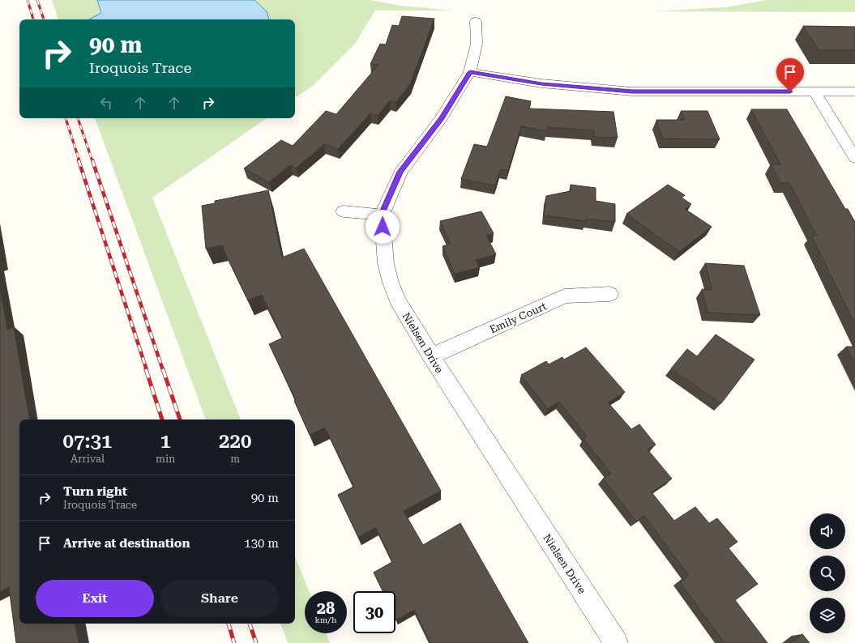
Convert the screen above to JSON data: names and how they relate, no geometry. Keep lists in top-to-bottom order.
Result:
{
  "streets": {
    "street": ["Emily Court", "Nielsen Drive"]
  },
  "crossings": [
    ["Emily Court", "Nielsen Drive"]
  ],
  "page": {
    "turn": ["90 m", "Iroquois Trace"],
    "eta": [
      "07:31",
      "Arrival",
      "1",
      "min",
      "220",
      "m"
    ],
    "list": [
      {
        "name": "Turn right",
        "note": "Iroquois Trace",
        "value": "90 m"
      },
      {
        "name": "Arrive at destination",
        "value": "130 m"
      }
    ],
    "buttons": ["Exit", "Share"],
    "speed": "28 km/h",
    "limit": "30"
  }
}
